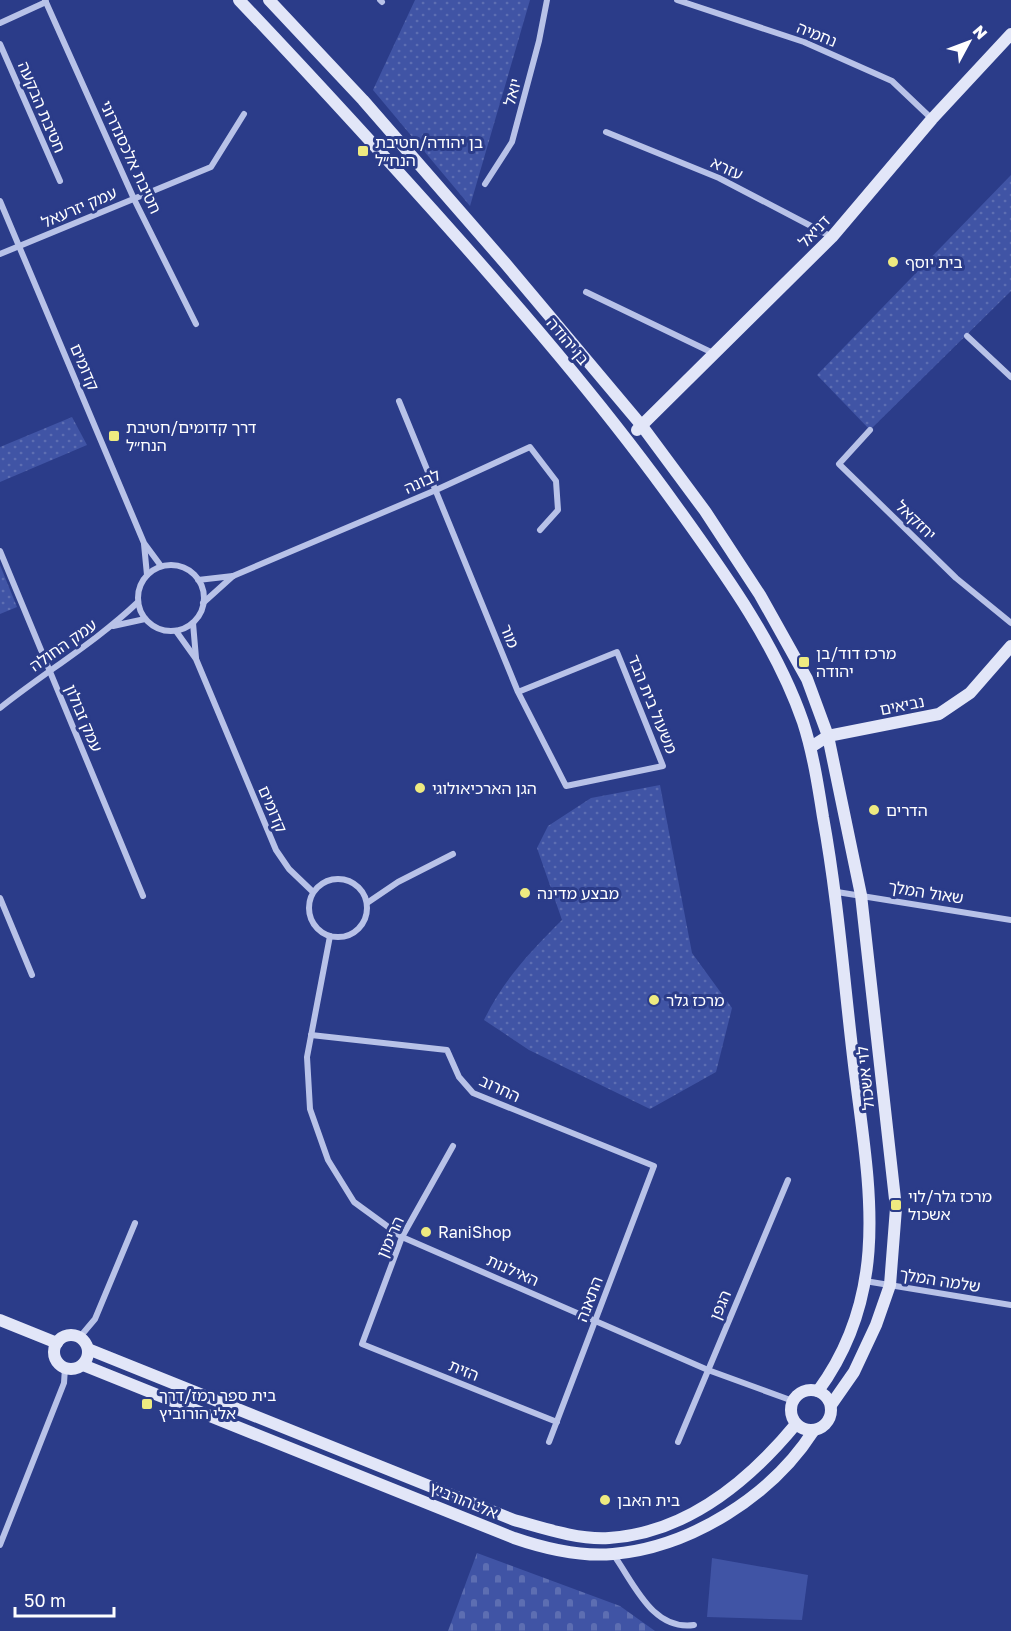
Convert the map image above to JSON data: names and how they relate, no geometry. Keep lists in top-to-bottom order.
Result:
{
  "streets": {
    "street": [
      "נחמיה",
      "יואל",
      "חטיבת הבקעה",
      "חטיבת אלכסנדרוני",
      "עזרא",
      "עמק יזרעאל",
      "דניאל",
      "בן יהודה",
      "קדומים",
      "לבונה",
      "יחזקאל",
      "מור",
      "עמק החולה",
      "משעול בית הבד",
      "נביאים",
      "עמק זבולון",
      "שאול המלך",
      "לוי אשכול",
      "החרוב",
      "הרימון",
      "האילנות",
      "שלמה המלך",
      "התאנה",
      "הגפן",
      "הזית",
      "אלי הורביץ"
    ]
  },
  "crossings": [
    ["נחמיה", "דניאל"],
    ["חטיבת אלכסנדרוני", "עמק יזרעאל"],
    ["עזרא", "דניאל"],
    ["עמק יזרעאל", "קדומים"],
    ["דניאל", "בן יהודה"],
    ["בן יהודה", "נביאים"],
    ["בן יהודה", "לוי אשכול"],
    ["קדומים", "לבונה"],
    ["קדומים", "עמק החולה"],
    ["קדומים", "האילנות"],
    ["לבונה", "מור"],
    ["לבונה", "עמק החולה"],
    ["מור", "משעול בית הבד"],
    ["עמק החולה", "עמק זבולון"],
    ["נביאים", "לוי אשכול"],
    ["שאול המלך", "לוי אשכול"],
    ["לוי אשכול", "האילנות"],
    ["לוי אשכול", "שלמה המלך"],
    ["לוי אשכול", "אלי הורביץ"],
    ["החרוב", "האילנות"],
    ["החרוב", "התאנה"],
    ["הרימון", "האילנות"],
    ["הרימון", "הזית"],
    ["האילנות", "התאנה"],
    ["האילנות", "הגפן"],
    ["האילנות", "אלי הורביץ"],
    ["התאנה", "הזית"]
  ],
  "places": {
    "transit": [
      "בן יהודה/חטיבת הנח״ל",
      "דרך קדומים/חטיבת הנח״ל",
      "מרכז דוד/בן יהודה",
      "מרכז גלר/לוי אשכול",
      "בית ספר רמז/דרך אלי הורוביץ"
    ],
    "other": [
      "בית יוסף",
      "הגן הארכיאולוגי",
      "הדרים",
      "מבצע מדינה",
      "מרכז גלר",
      "RaniShop",
      "בית האבן"
    ]
  },
  "scale_bar": "50 m",
  "north": "top right"
}
